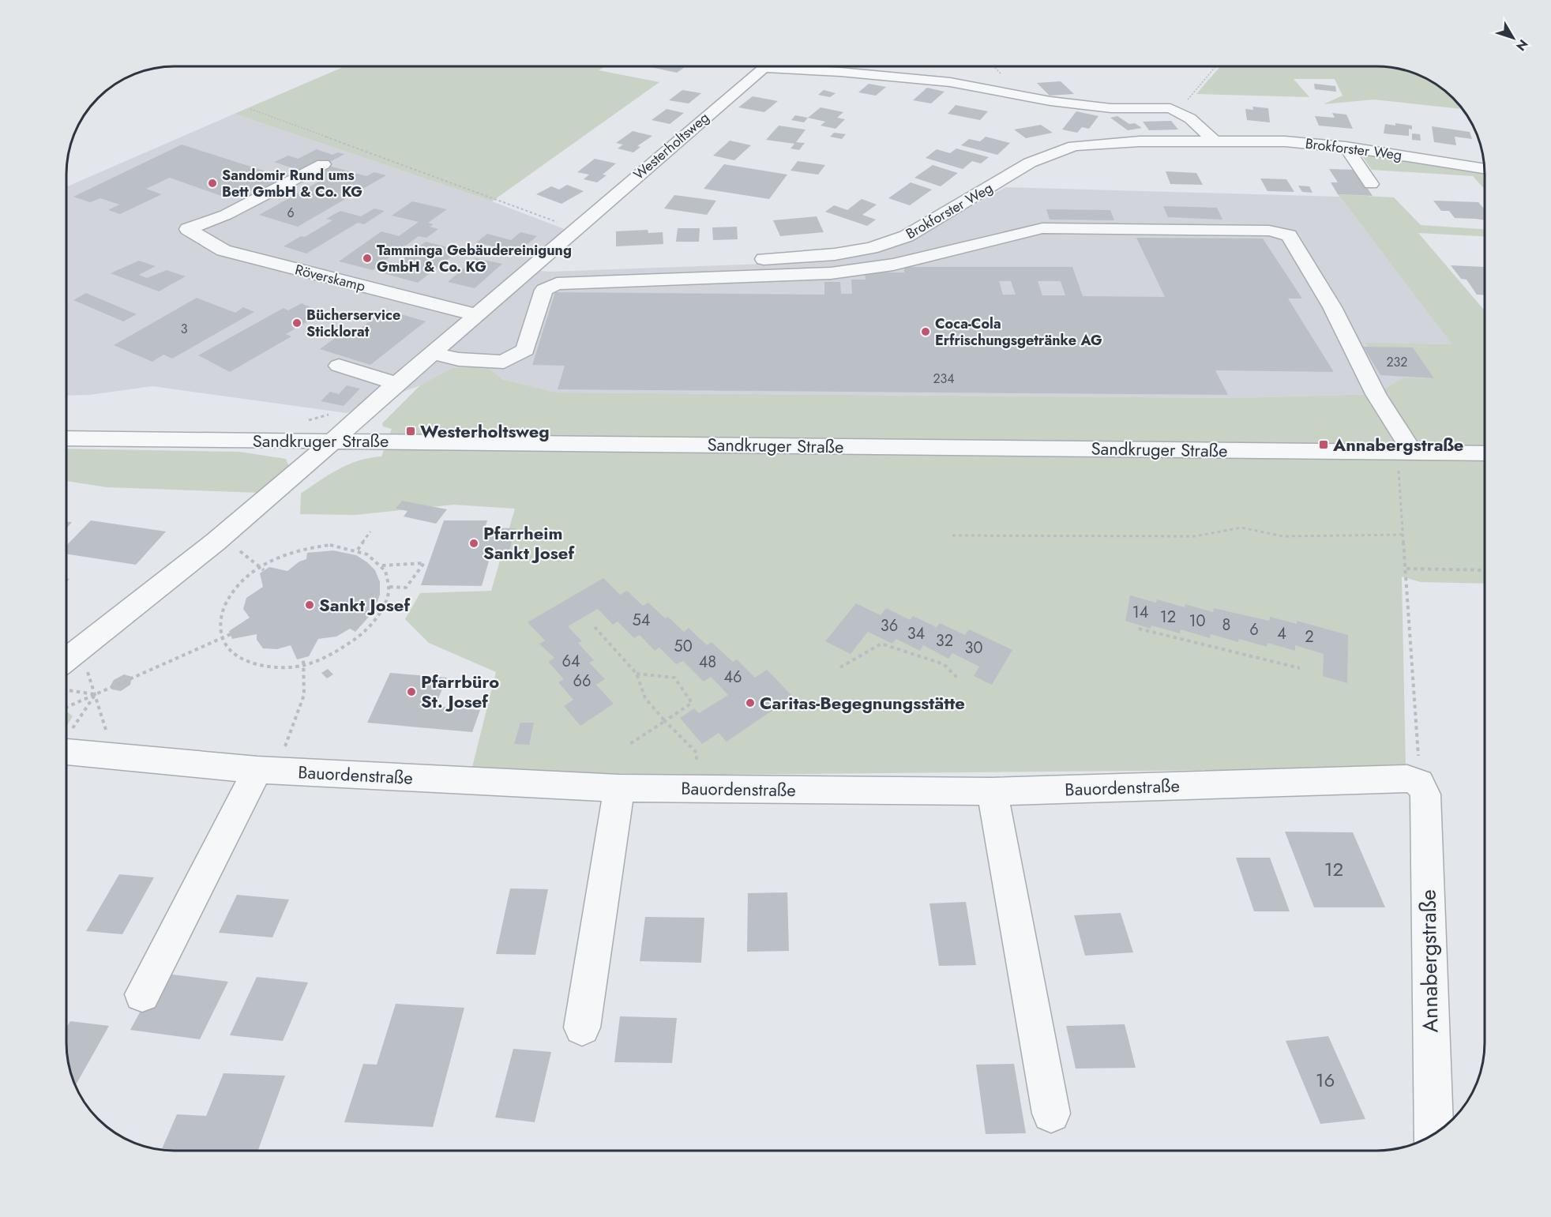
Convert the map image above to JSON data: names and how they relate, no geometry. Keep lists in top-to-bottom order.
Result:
{
  "streets": {
    "street": [
      "Westerholtsweg",
      "Brokforster Weg",
      "Röverskamp",
      "Sandkruger Straße",
      "Bauordenstraße",
      "Annabergstraße"
    ]
  },
  "crossings": [
    ["Westerholtsweg", "Röverskamp"],
    ["Westerholtsweg", "Sandkruger Straße"],
    ["Bauordenstraße", "Annabergstraße"]
  ],
  "places": {
    "other": [
      "Sandomir Rund ums Bett GmbH & Co. KG",
      "Tamminga Gebäudereinigung GmbH & Co. KG",
      "Bücherservice Sticklorat",
      "Coca-Cola Erfrischungsgetränke AG",
      "Pfarrheim Sankt Josef",
      "Sankt Josef",
      "Pfarrbüro St. Josef",
      "Caritas-Begegnungsstätte"
    ],
    "transit": ["Westerholtsweg", "Annabergstraße"]
  },
  "house_numbers": [
    "6",
    "3",
    "232",
    "234",
    "14",
    "12",
    "54",
    "10",
    "8",
    "36",
    "6",
    "34",
    "4",
    "2",
    "32",
    "50",
    "30",
    "64",
    "48",
    "46",
    "66",
    "12",
    "16"
  ],
  "north": "bottom right"
}
